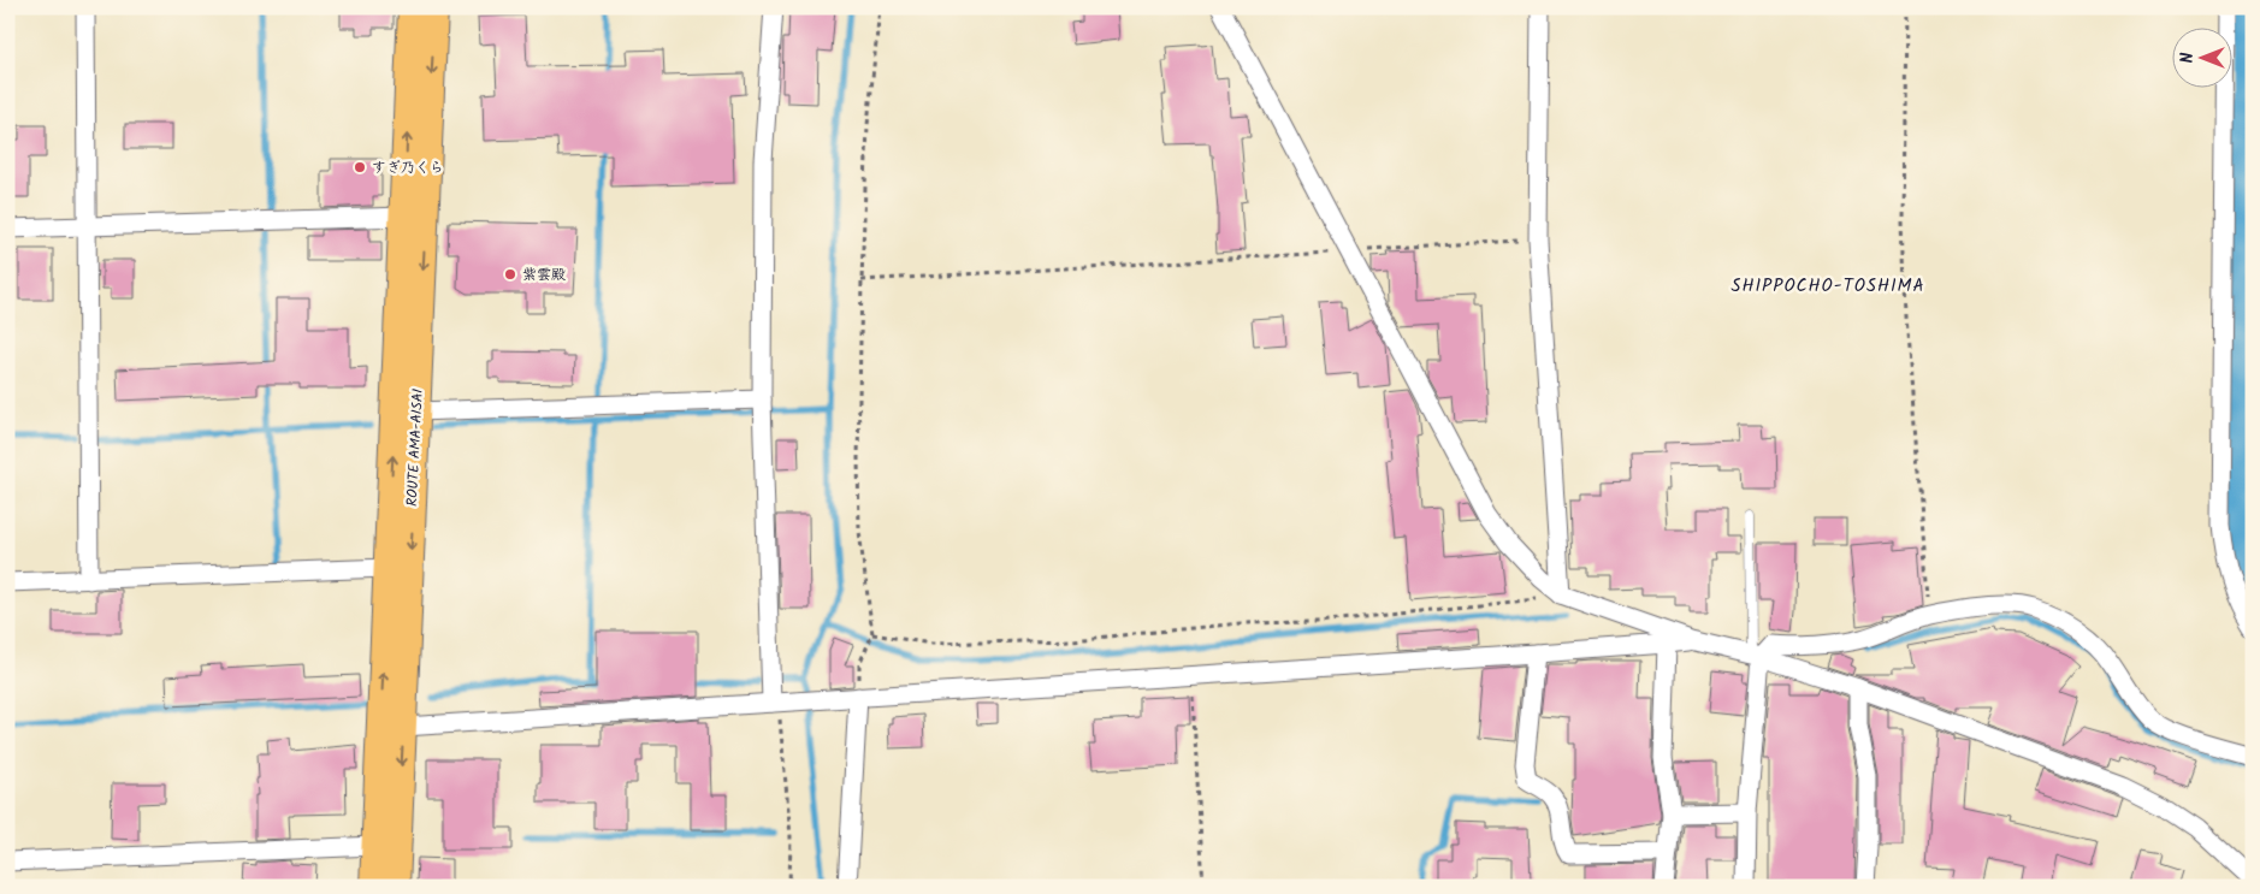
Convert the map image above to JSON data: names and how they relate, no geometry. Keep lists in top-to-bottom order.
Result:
{
  "streets": {
    "main road": ["ROUTE AMA-AISAI"]
  },
  "districts": ["SHIPPOCHO-TOSHIMA"],
  "places": ["すぎ乃くら", "紫雲殿"],
  "north": "left"
}
